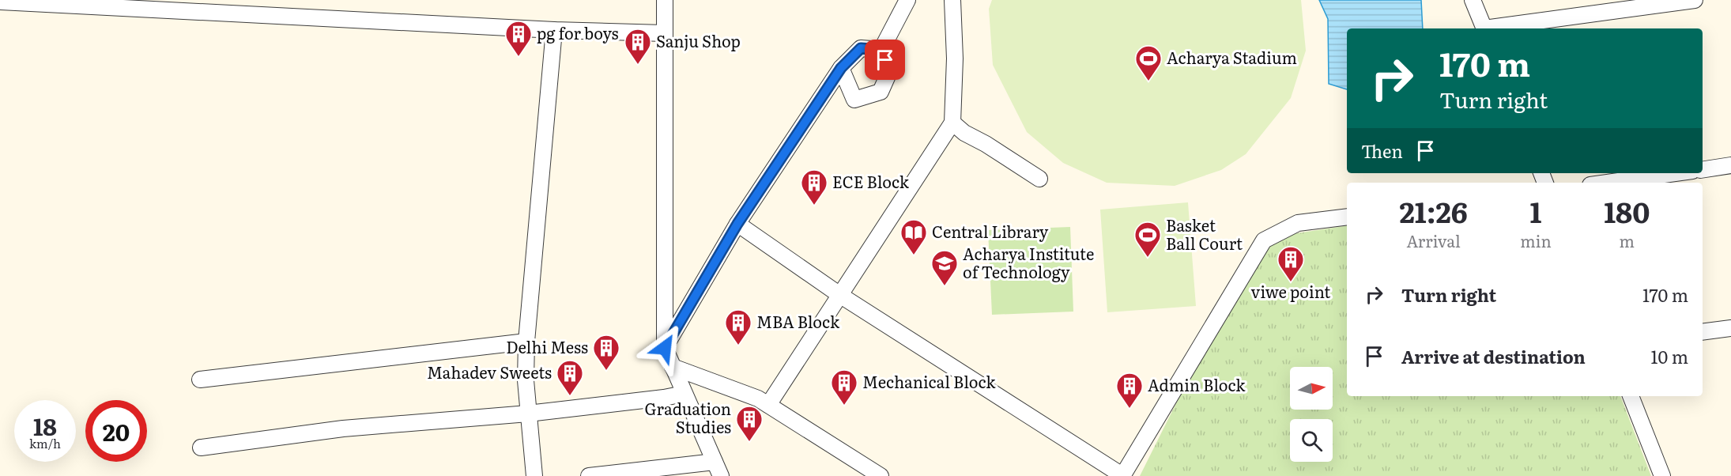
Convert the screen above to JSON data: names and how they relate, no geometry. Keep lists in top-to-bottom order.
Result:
{
  "places": {
    "building": [
      "pg for boys",
      "Sanju Shop",
      "ECE Block",
      "viwe point",
      "MBA Block",
      "Delhi Mess",
      "Mahadev Sweets",
      "Mechanical Block",
      "Admin Block",
      "Graduation Studies"
    ],
    "sports": ["Acharya Stadium", "Basket Ball Court"],
    "library": ["Central Library"],
    "school or university": ["Acharya Institute of Technology"]
  },
  "north": "right",
  "page": {
    "turn": ["170 m", "Turn right"],
    "then": "Then",
    "eta": [
      "21:26",
      "Arrival",
      "1",
      "min",
      "180",
      "m"
    ],
    "list": [
      {
        "name": "Turn right",
        "value": "170 m"
      },
      {
        "name": "Arrive at destination",
        "value": "10 m"
      }
    ],
    "speed": "18 km/h",
    "limit": "20"
  }
}
